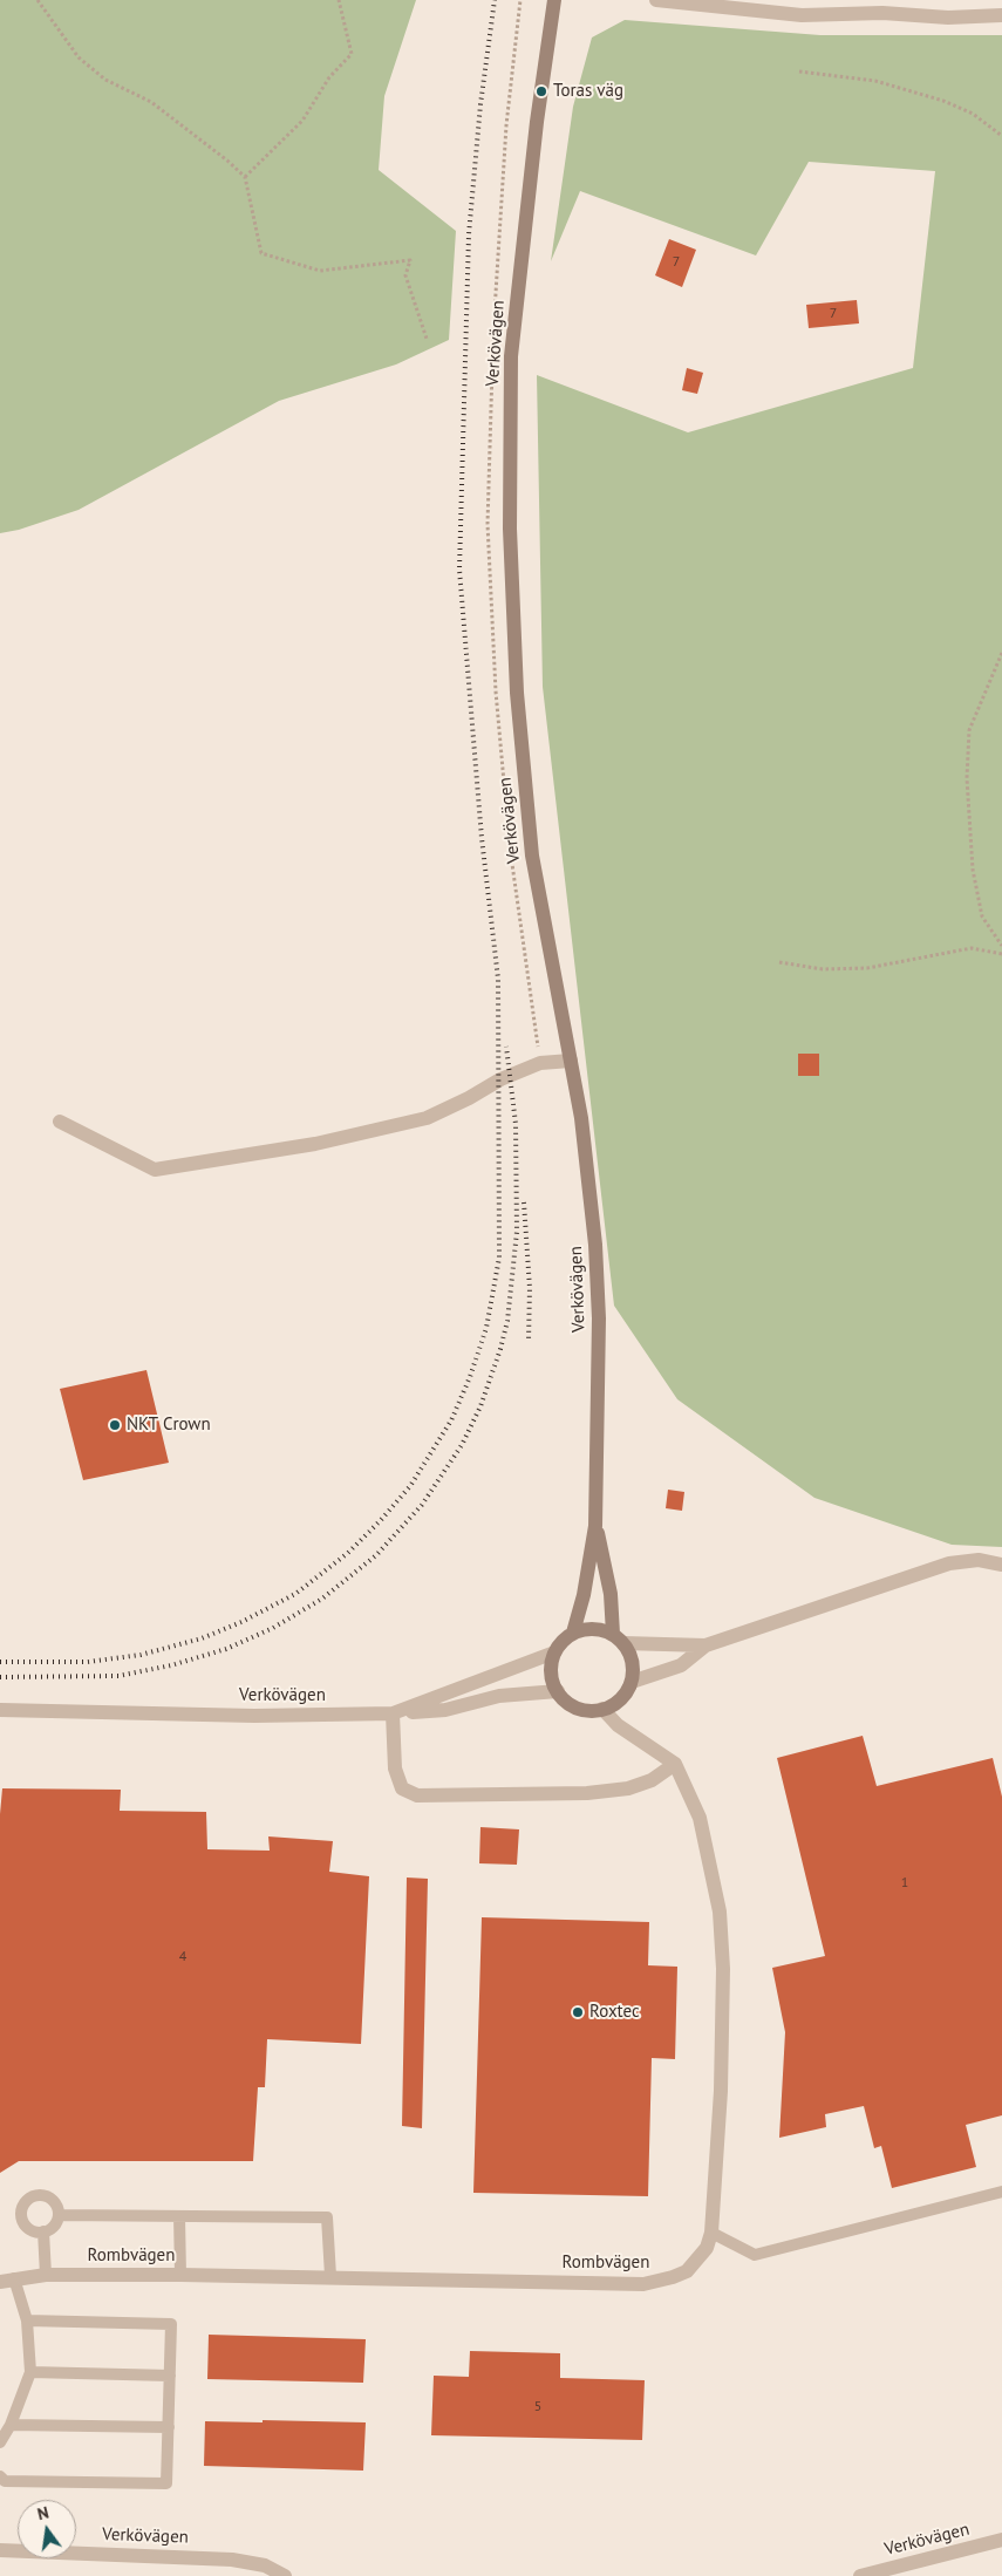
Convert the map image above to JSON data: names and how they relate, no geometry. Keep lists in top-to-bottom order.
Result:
{
  "streets": {
    "main road": ["Verkövägen"],
    "street": ["Rombvägen"]
  },
  "places": ["Toras väg", "NKT Crown", "Roxtec"],
  "house_numbers": [
    "7",
    "7",
    "1",
    "4",
    "5"
  ],
  "north": "top"
}
